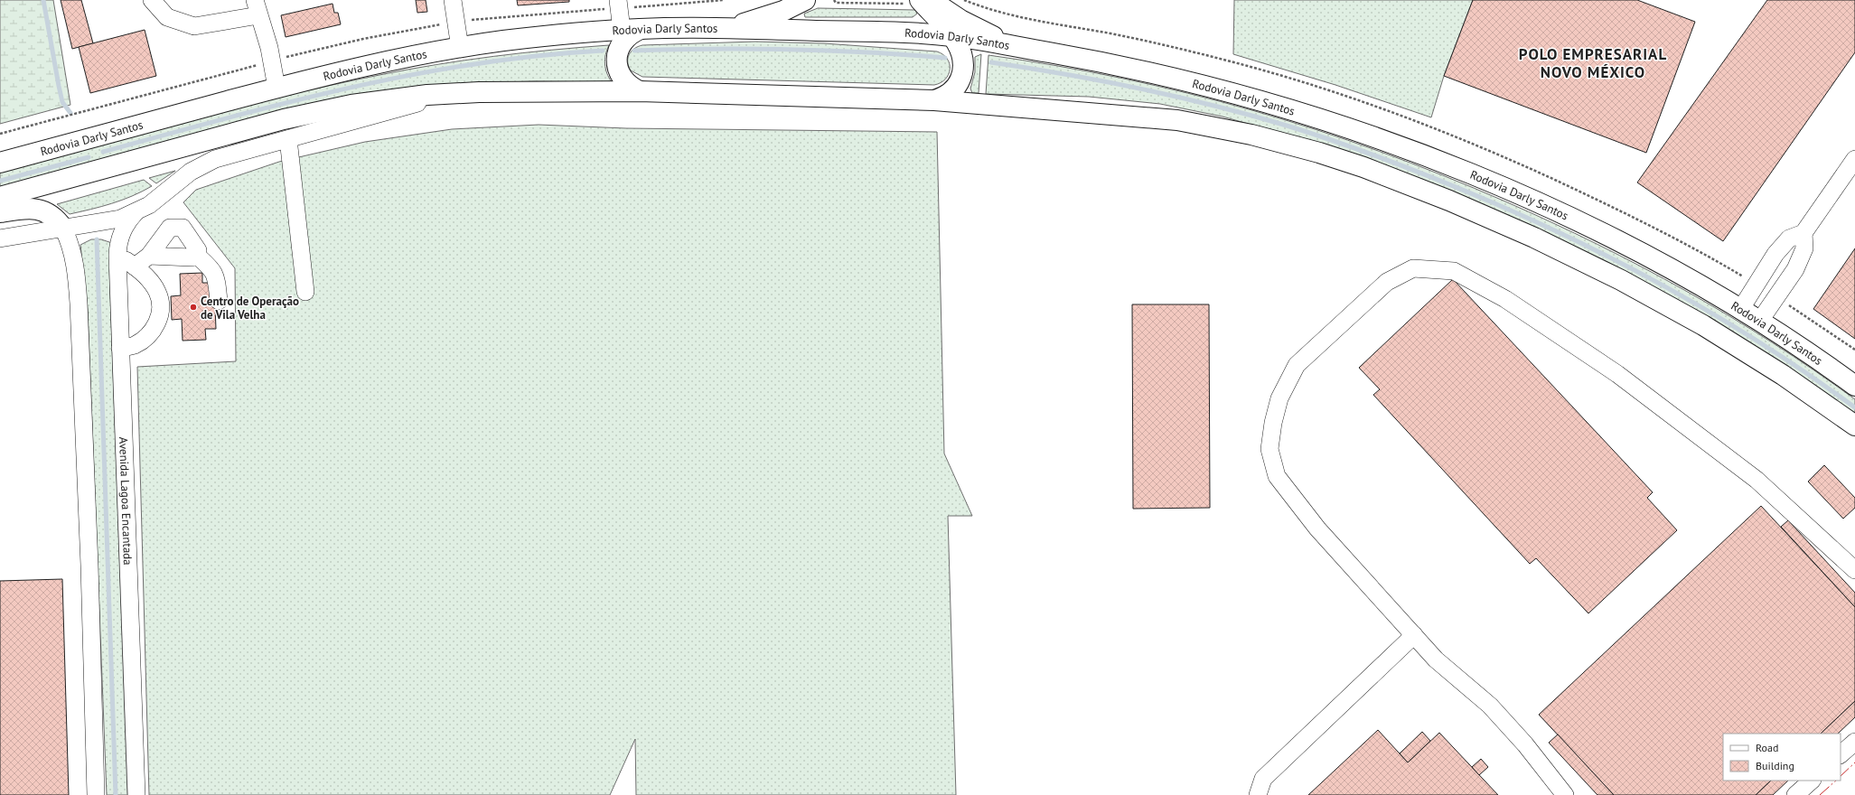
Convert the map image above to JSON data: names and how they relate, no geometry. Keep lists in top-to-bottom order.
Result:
{
  "streets": {
    "main road": ["Rodovia Darly Santos"],
    "street": ["Avenida Lagoa Encantada"]
  },
  "districts": ["POLO EMPRESARIAL NOVO MÉXICO"],
  "places": ["Centro de Operação de Vila Velha"],
  "legend": ["Road", "Building"]
}
